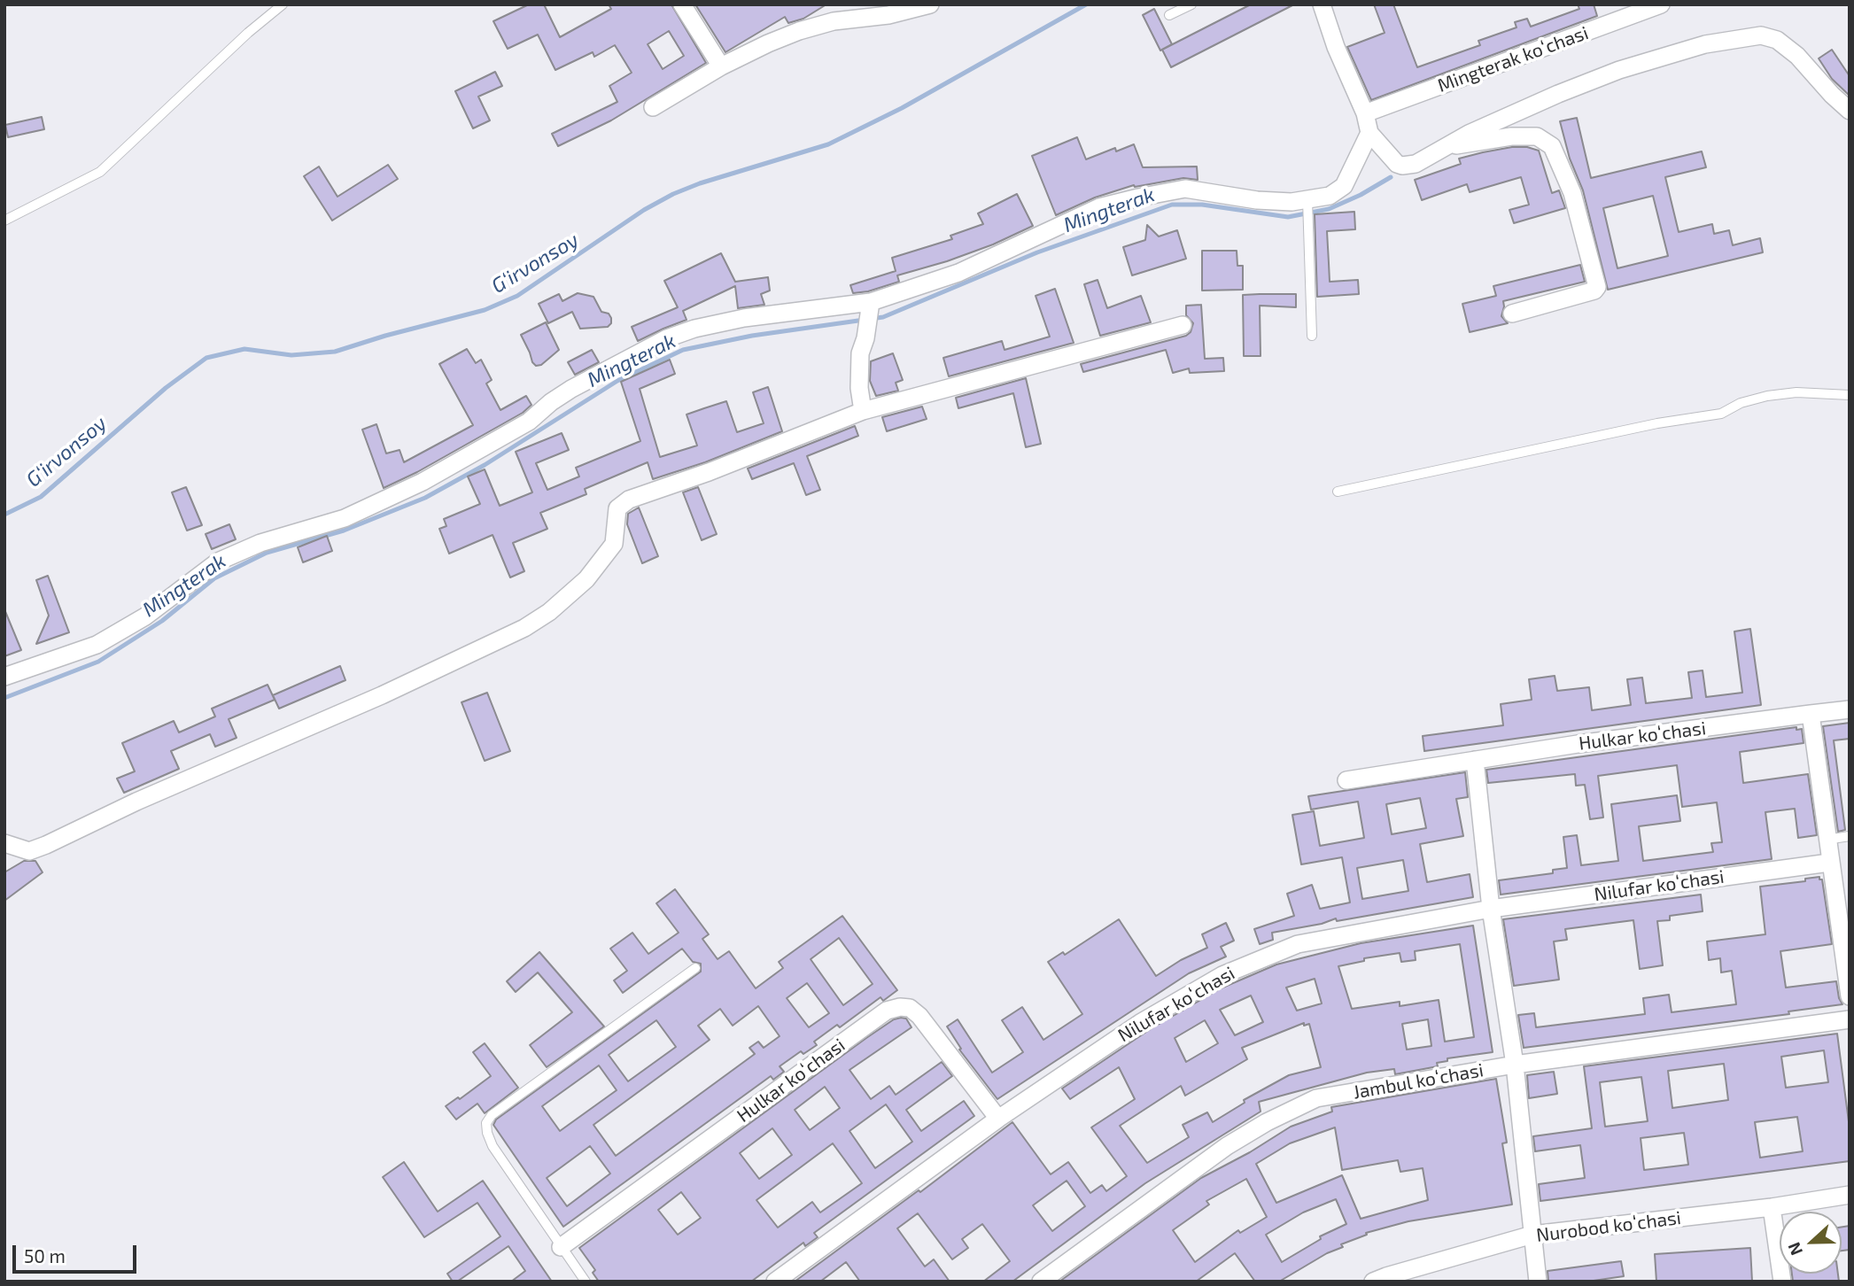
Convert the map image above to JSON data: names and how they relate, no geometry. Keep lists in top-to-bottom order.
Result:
{
  "streets": {
    "street": [
      "Mingterak koʻchasi",
      "Hulkar koʻchasi",
      "Nilufar koʻchasi",
      "Jambul koʻchasi",
      "Nurobod koʻchasi"
    ]
  },
  "crossings": [
    ["Hulkar koʻchasi", "Nilufar koʻchasi"]
  ],
  "water": ["Mingterak", "G‘irvonsoy"],
  "scale_bar": "50 m",
  "north": "left"
}
